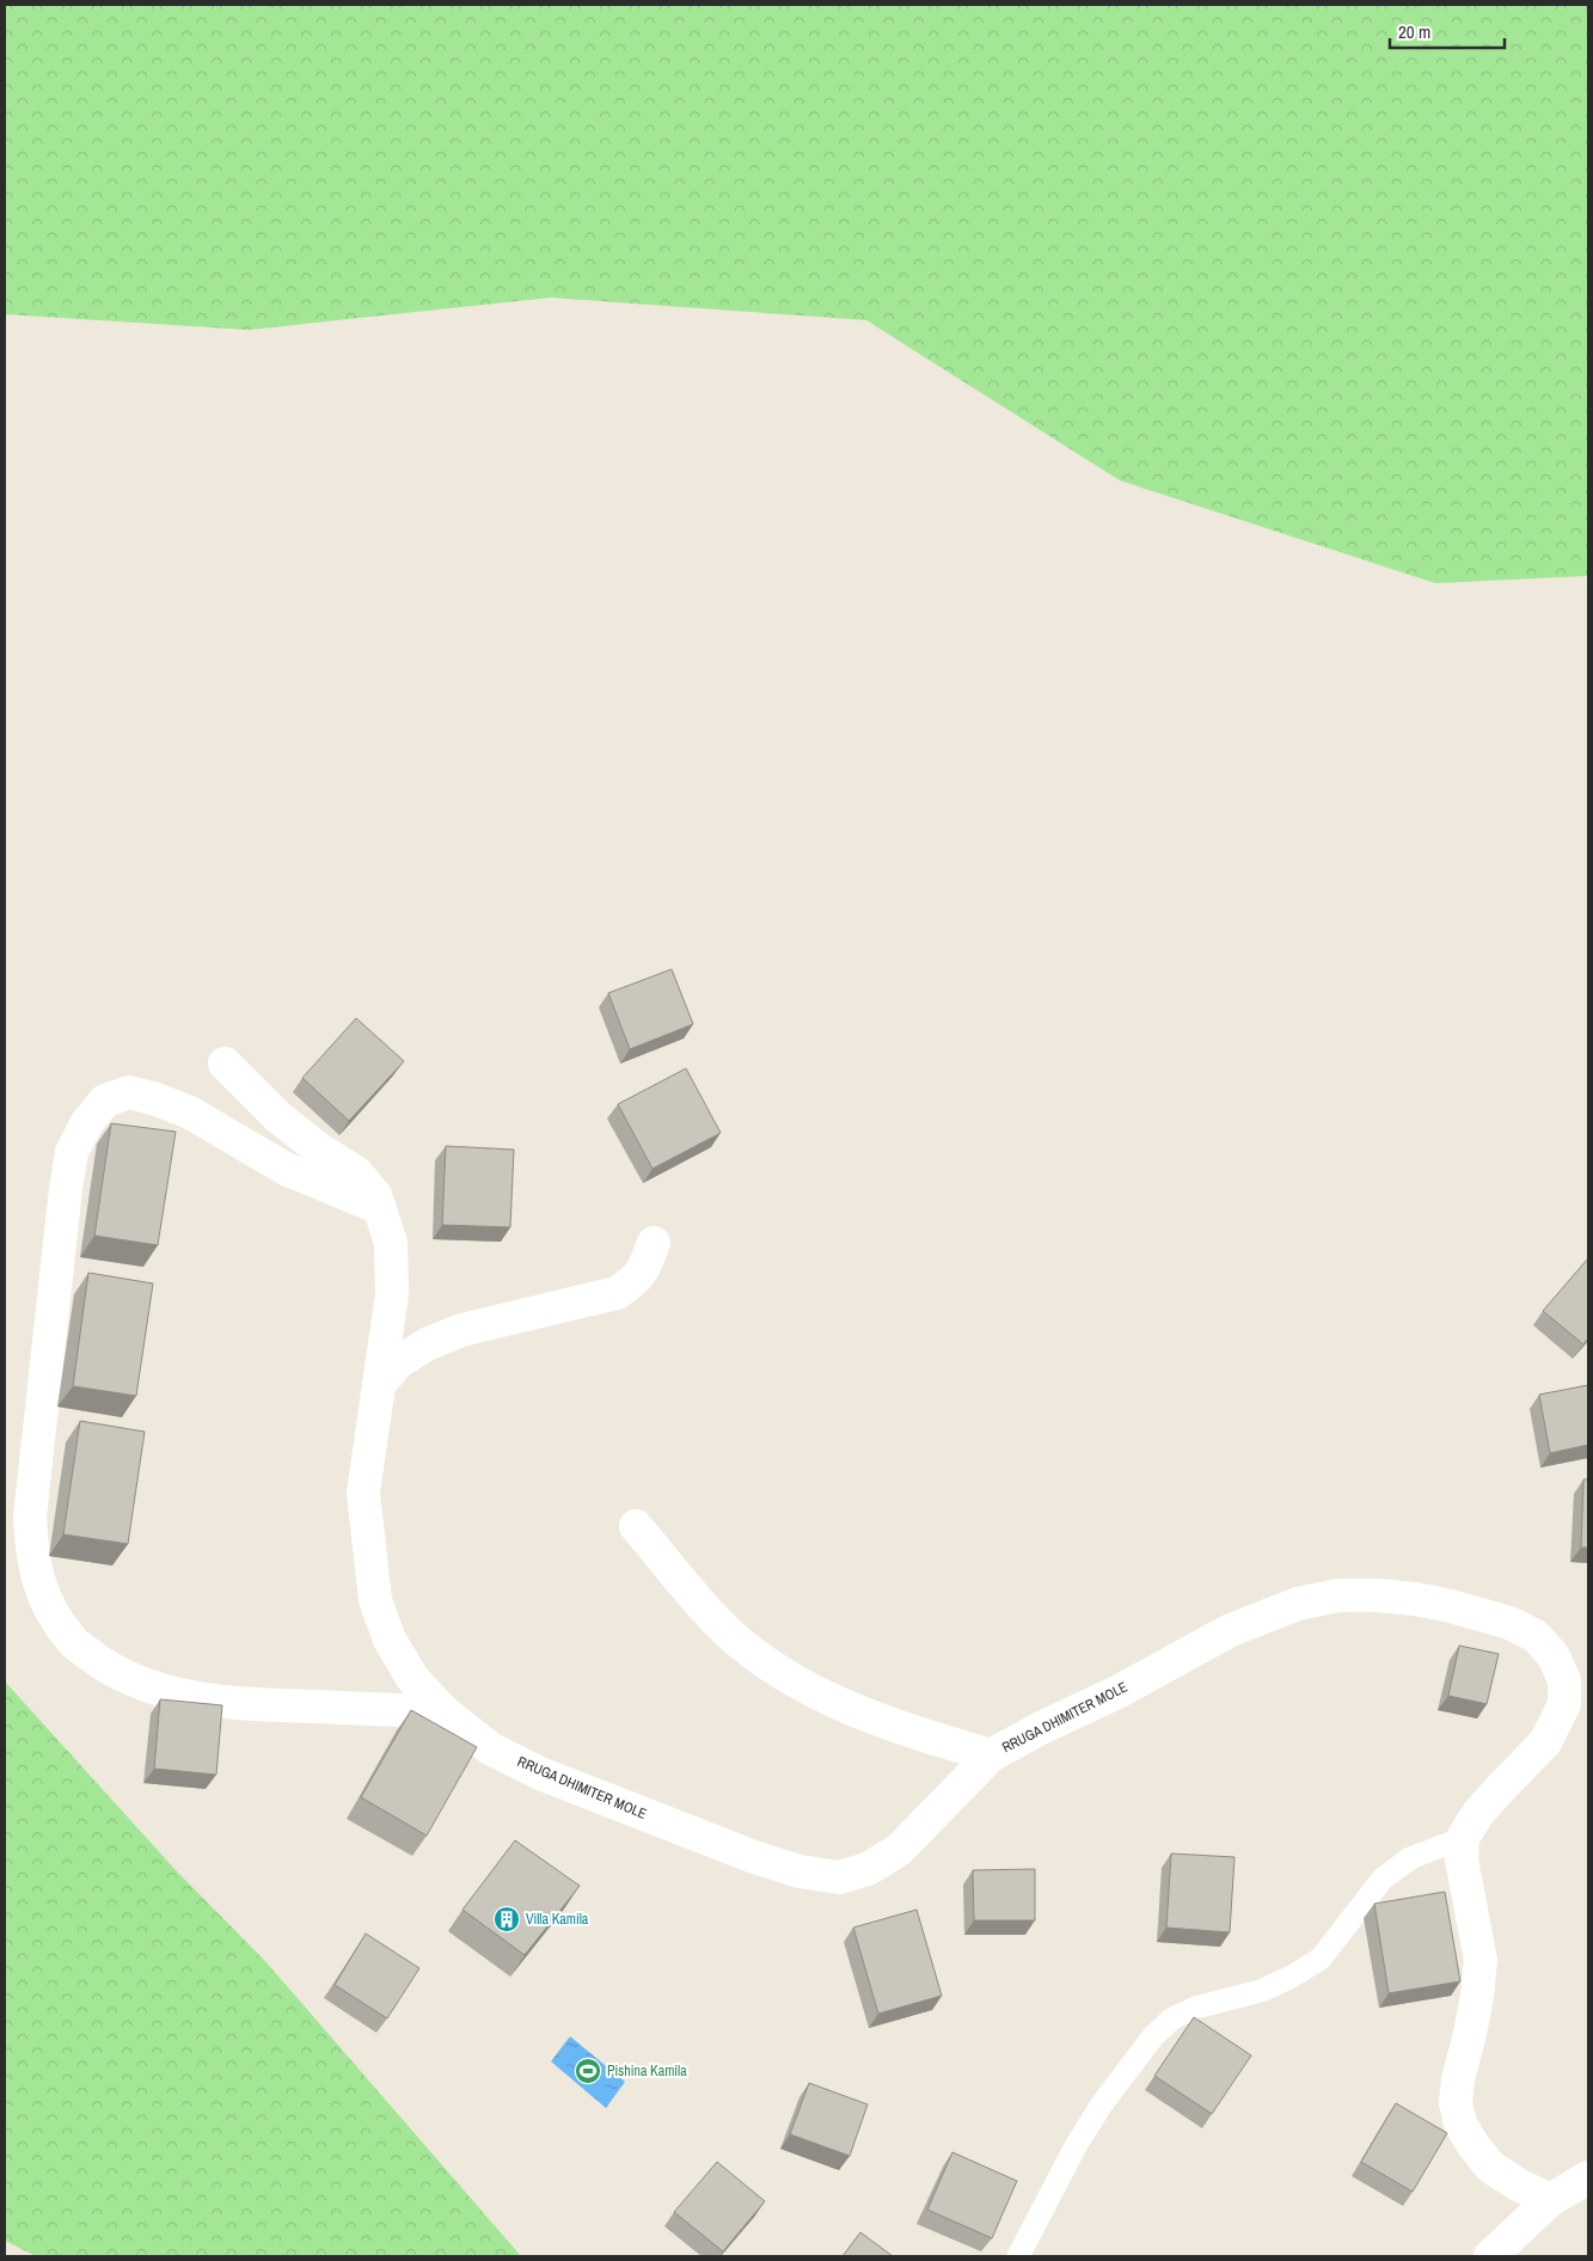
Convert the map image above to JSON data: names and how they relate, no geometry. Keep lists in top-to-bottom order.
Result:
{
  "streets": {
    "street": ["RRUGA DHIMITER MOLE"]
  },
  "places": {
    "building": ["Villa Kamila"],
    "sports": ["Pishina Kamila"]
  },
  "scale_bar": "20 m"
}
